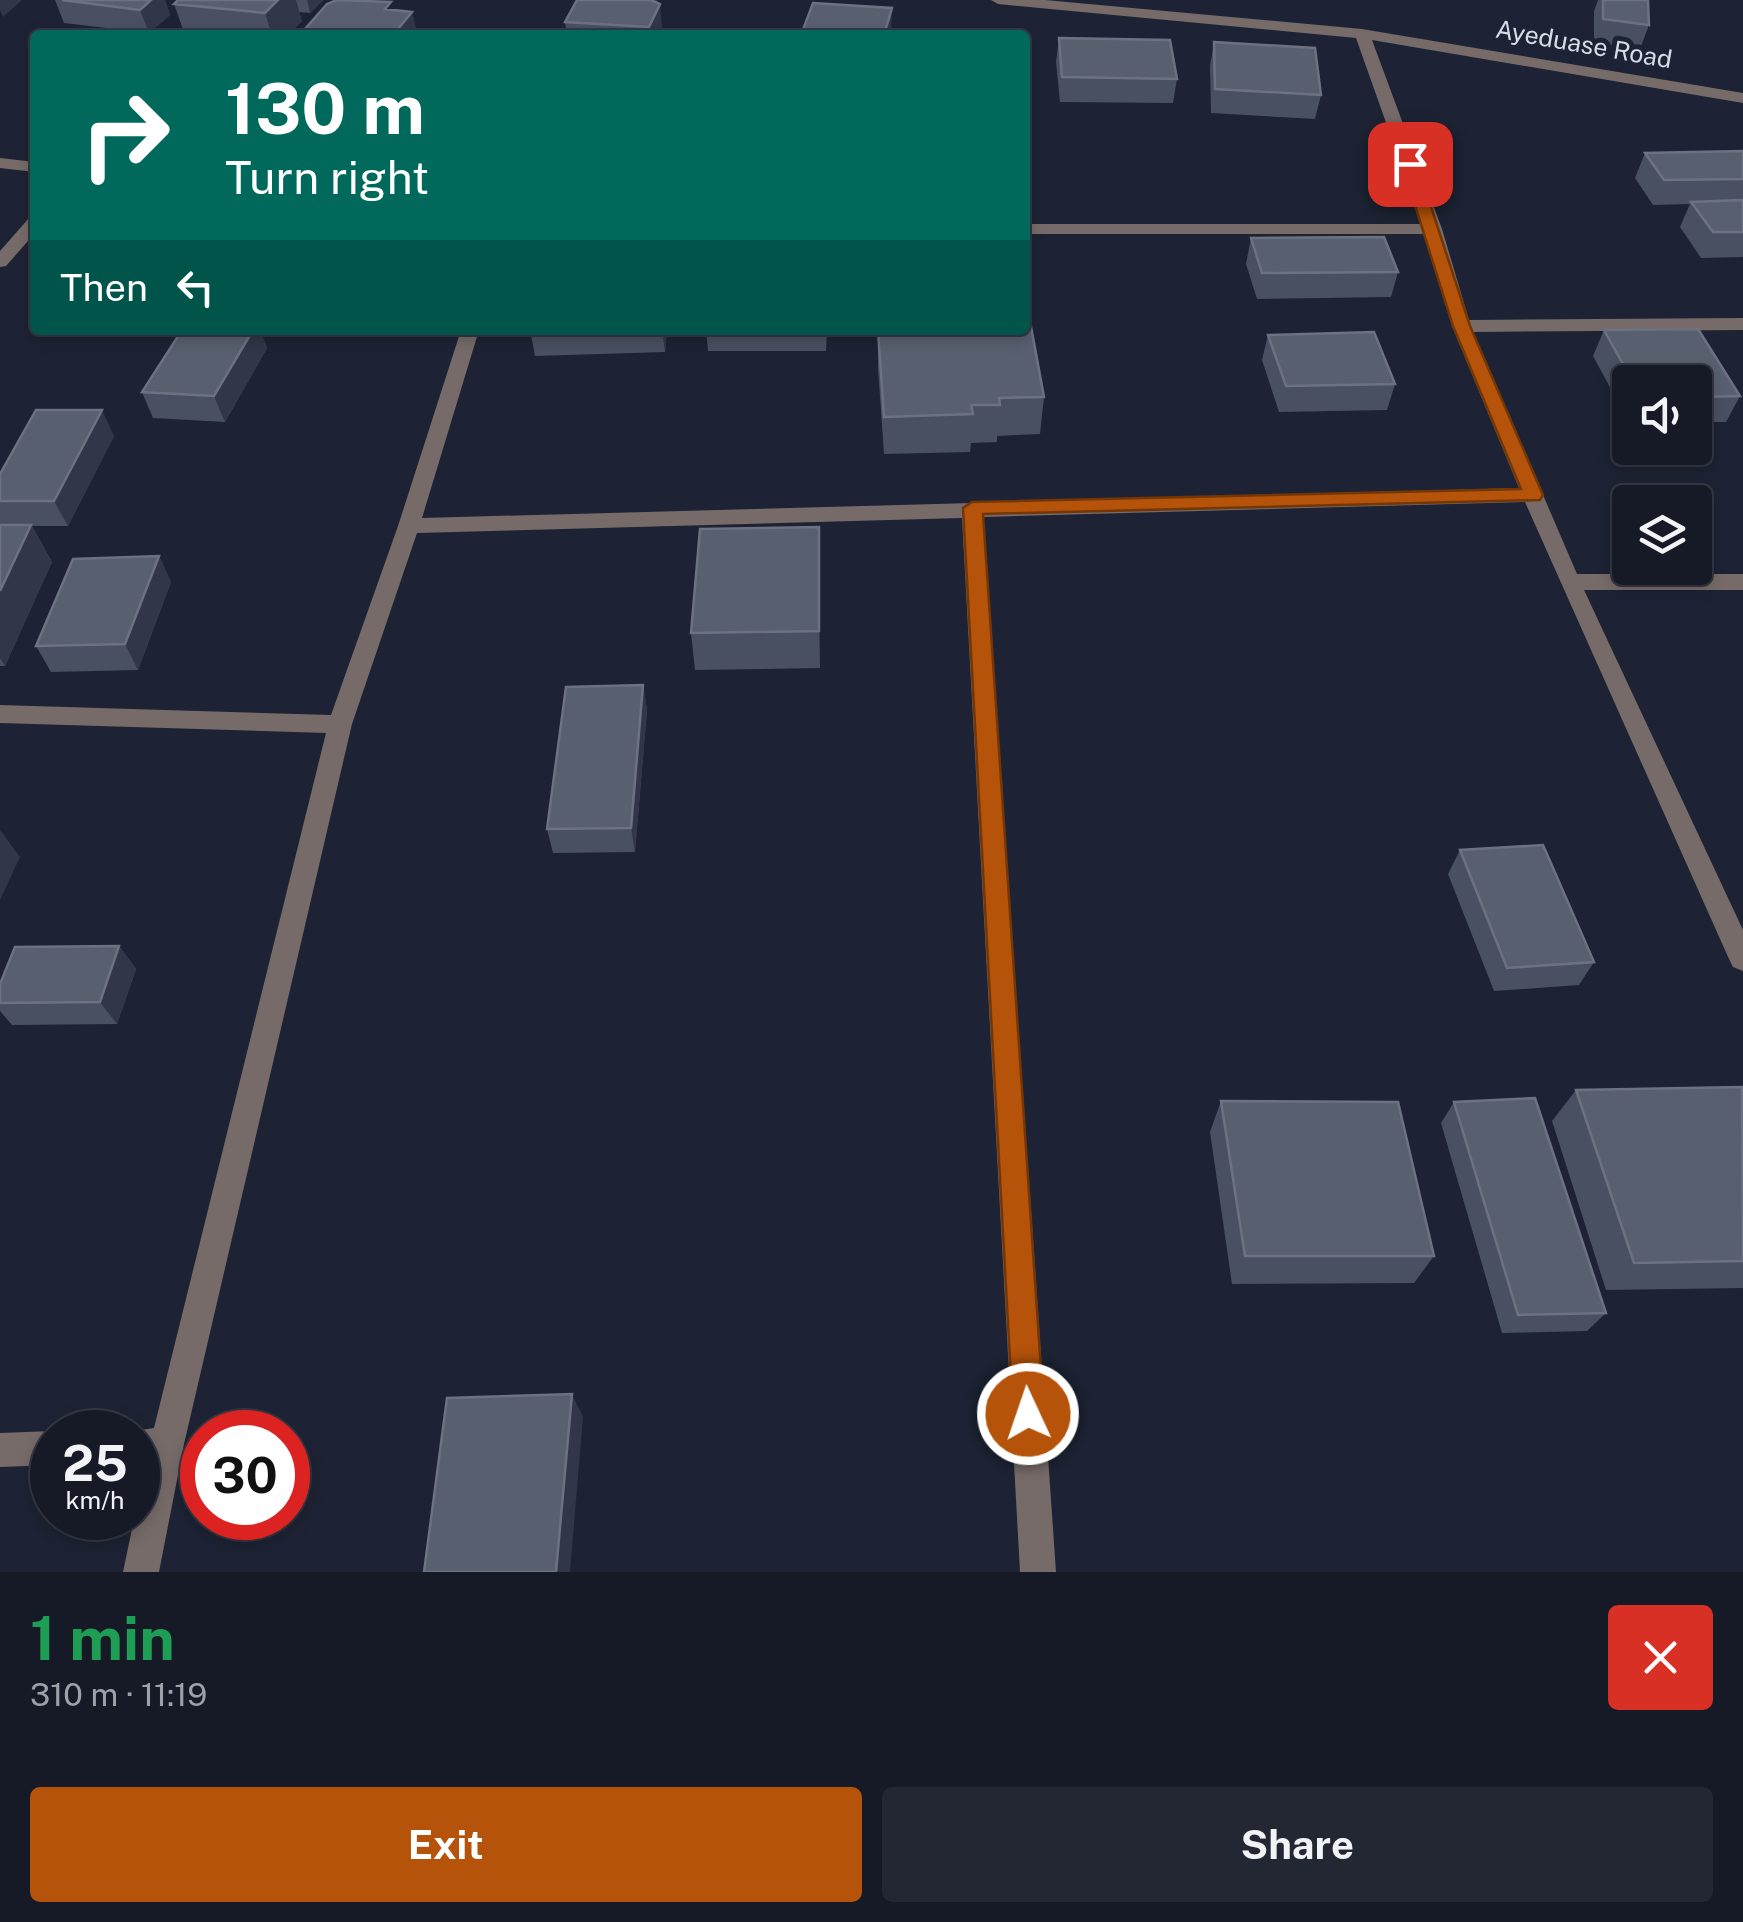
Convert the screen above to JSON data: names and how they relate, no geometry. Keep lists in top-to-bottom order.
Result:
{
  "streets": {
    "street": ["Ayeduase Road"]
  },
  "page": {
    "turn": ["130 m", "Turn right"],
    "then": "Then",
    "speed": "25 km/h",
    "limit": "30",
    "heading": ["1 min", "310 m · 11:19"],
    "buttons": ["Exit", "Share"]
  }
}
